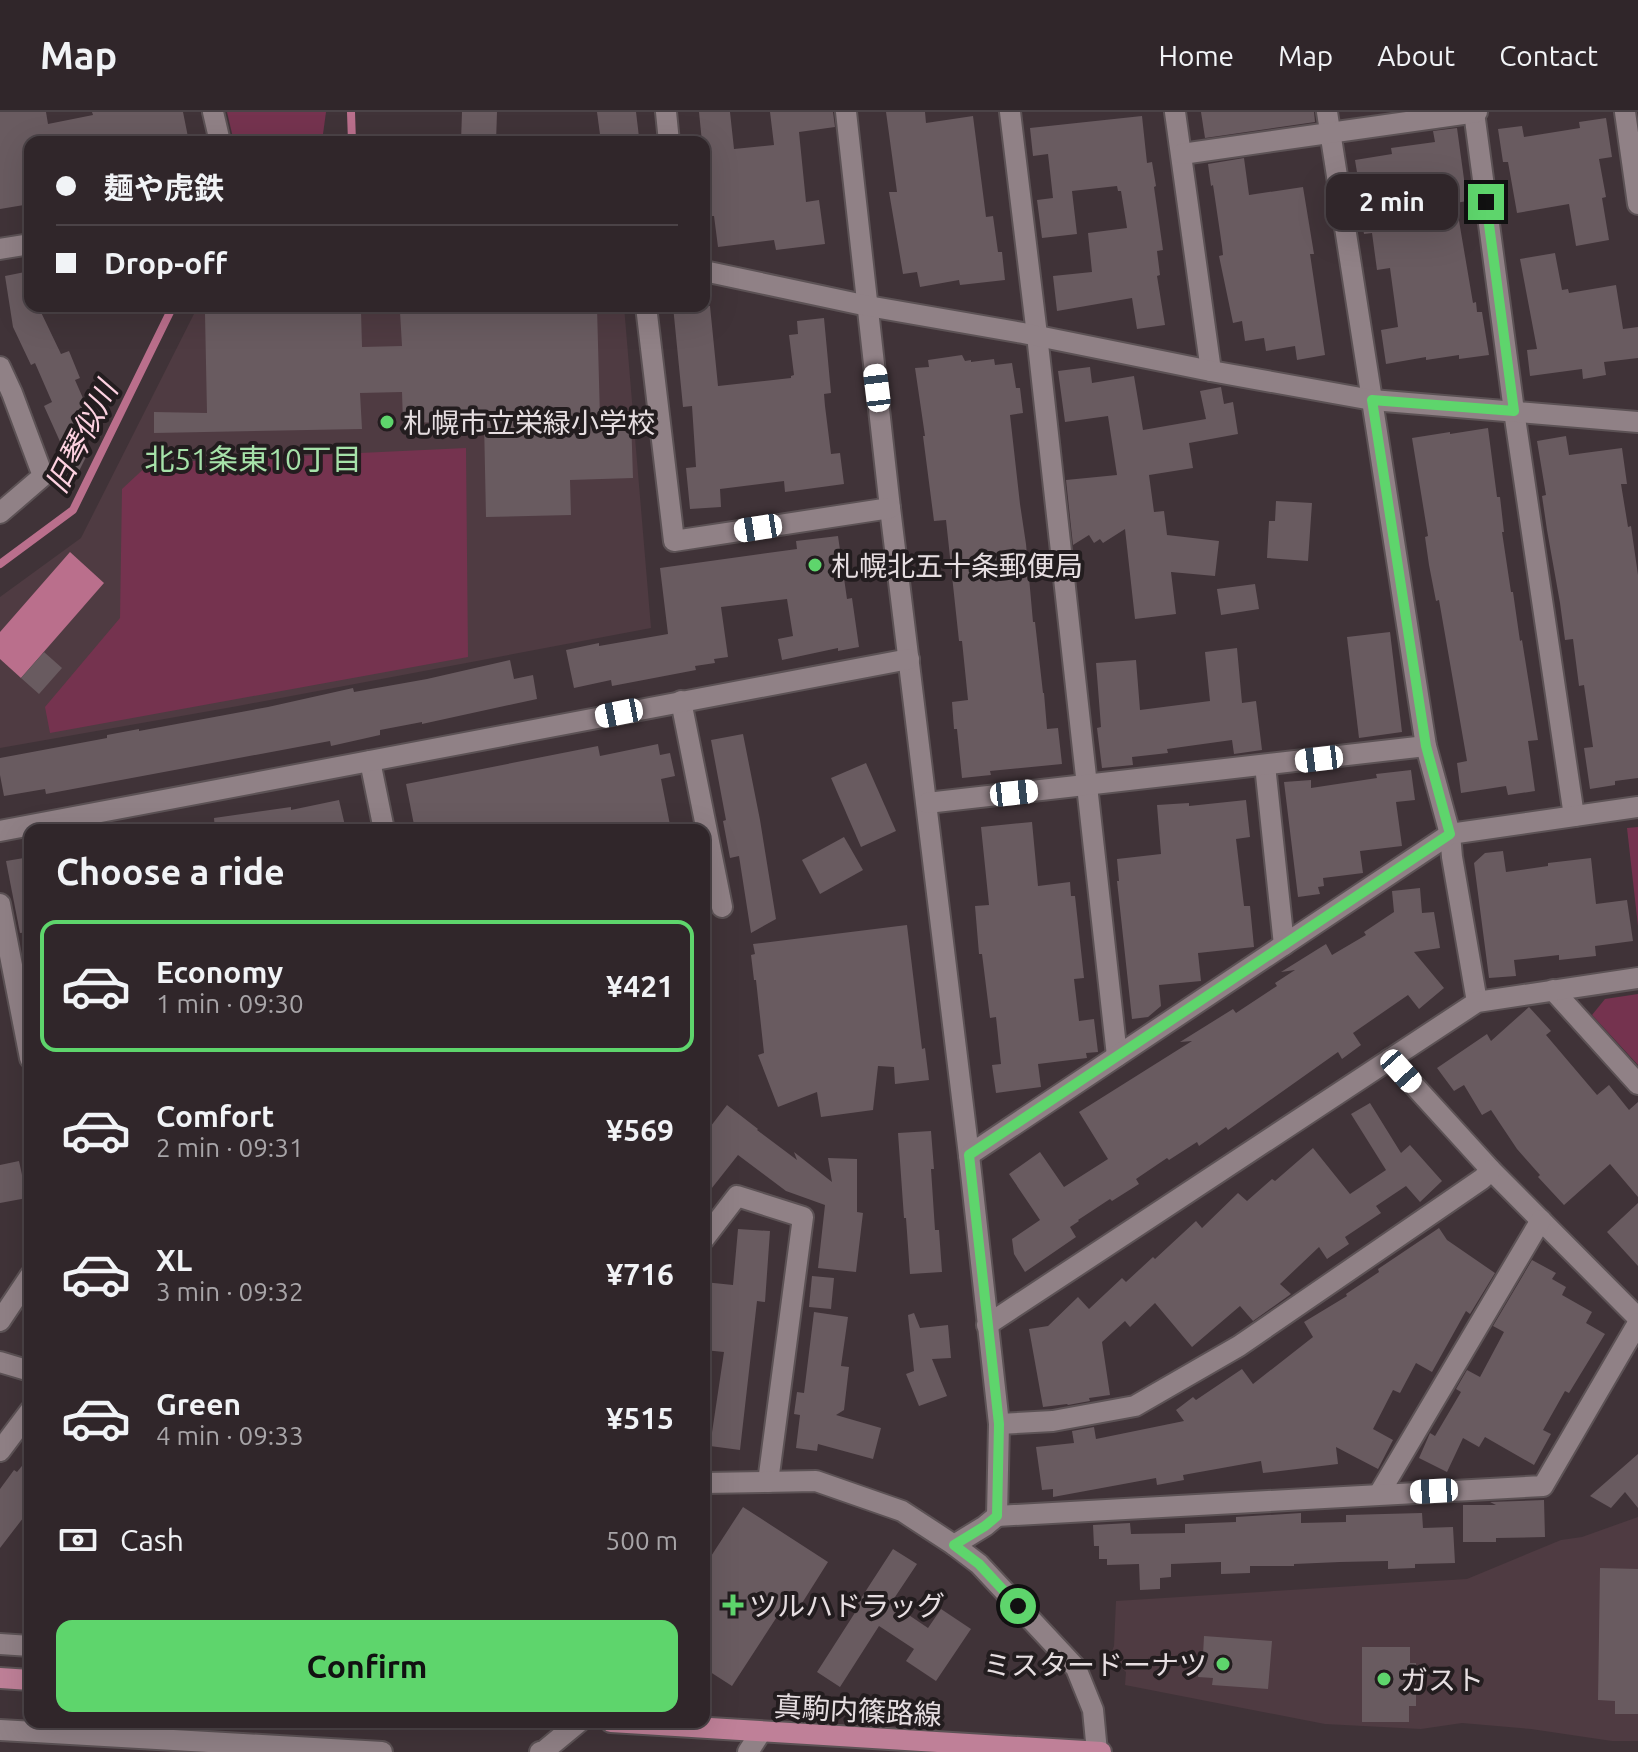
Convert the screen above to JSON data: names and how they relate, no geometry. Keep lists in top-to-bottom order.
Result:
{
  "streets": {
    "main road": ["真駒内篠路線"]
  },
  "districts": ["北51条東10丁目"],
  "water": ["旧琴似川"],
  "places": {
    "other": [
      "札幌市立栄緑小学校",
      "札幌北五十条郵便局",
      "ミスタードーナツ",
      "ガスト"
    ],
    "health": ["ツルハドラッグ"]
  },
  "page": {
    "header": "Map",
    "nav": [
      "Home",
      "Map",
      "About",
      "Contact"
    ],
    "banner": ["麺や虎鉄", "Drop-off"],
    "bubble": "2 min",
    "heading": "Choose a ride",
    "list": [
      {
        "name": "Economy",
        "note": "1 min · 09:30",
        "value": "¥421"
      },
      {
        "name": "Comfort",
        "note": "2 min · 09:31",
        "value": "¥569"
      },
      {
        "name": "XL",
        "note": "3 min · 09:32",
        "value": "¥716"
      },
      {
        "name": "Green",
        "note": "4 min · 09:33",
        "value": "¥515"
      }
    ],
    "pay": ["Cash", "500 m"],
    "buttons": "Confirm"
  }
}
